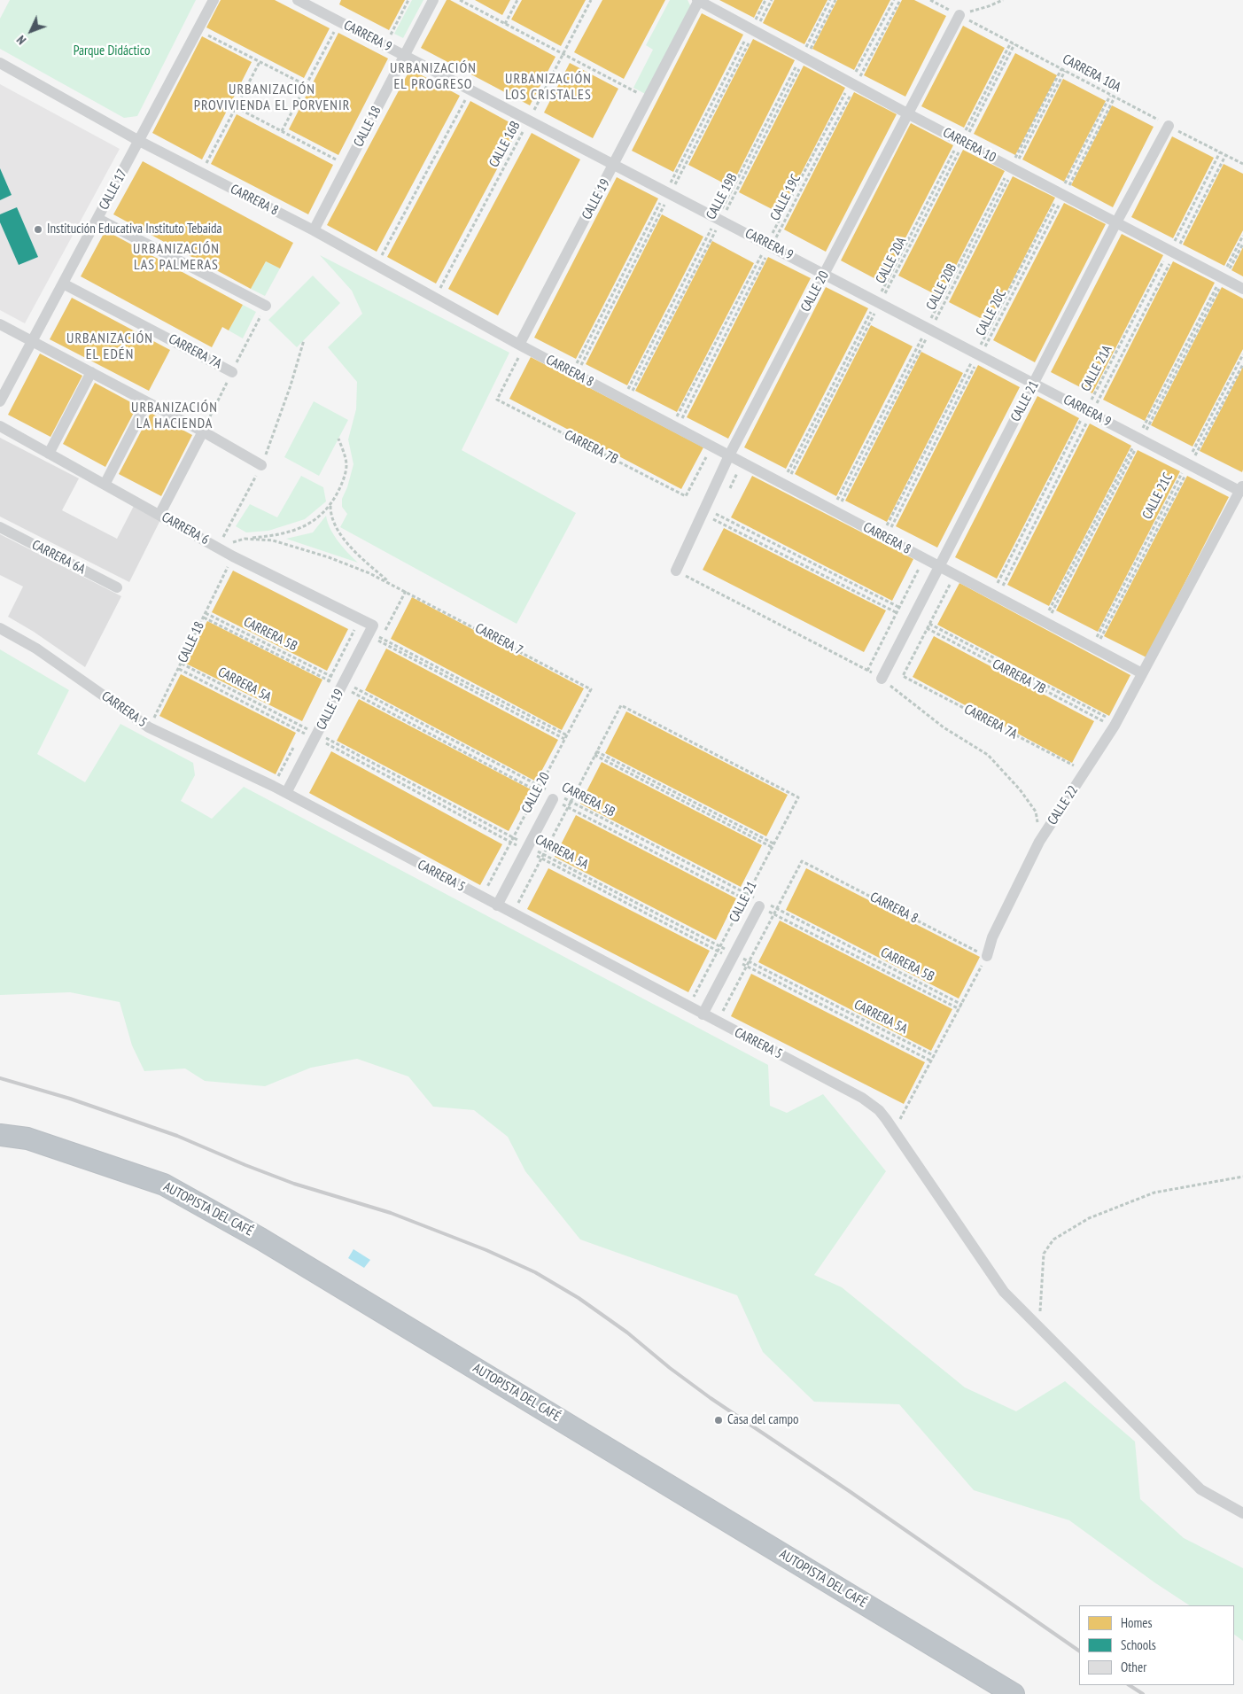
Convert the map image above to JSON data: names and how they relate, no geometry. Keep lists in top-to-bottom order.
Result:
{
  "streets": {
    "highway": ["AUTOPISTA DEL CAFÉ"],
    "street": [
      "CARRERA 9",
      "CALLE 18",
      "CARRERA 10",
      "CALLE 17",
      "CALLE 19",
      "CARRERA 8",
      "CALLE 20",
      "CARRERA 7A",
      "CALLE 21",
      "CARRERA 6",
      "CARRERA 6A",
      "CARRERA 5",
      "CALLE 22"
    ],
    "path": [
      "CARRERA 10A",
      "CALLE 16B",
      "CALLE 19B",
      "CALLE 19C",
      "CALLE 20A",
      "CALLE 20B",
      "CALLE 20C",
      "CALLE 21A",
      "CARRERA 7B",
      "CALLE 21C",
      "CARRERA 5B",
      "CARRERA 7",
      "CARRERA 5A"
    ]
  },
  "crossings": [
    ["CARRERA 9", "CALLE 18"],
    ["CARRERA 9", "CALLE 16B"],
    ["CARRERA 9", "CALLE 19B"],
    ["CARRERA 9", "CALLE 19C"],
    ["CARRERA 9", "CALLE 19"],
    ["CARRERA 9", "CALLE 20A"],
    ["CARRERA 9", "CALLE 20B"],
    ["CARRERA 9", "CALLE 20"],
    ["CARRERA 9", "CALLE 20C"],
    ["CARRERA 9", "CALLE 21A"],
    ["CARRERA 9", "CALLE 21"],
    ["CARRERA 9", "CALLE 21C"],
    ["CARRERA 9", "CALLE 22"],
    ["CARRERA 10A", "CALLE 20A"],
    ["CARRERA 10A", "CALLE 20B"],
    ["CARRERA 10A", "CALLE 20"],
    ["CARRERA 10A", "CALLE 20C"],
    ["CARRERA 10A", "CALLE 21A"],
    ["CARRERA 10A", "CALLE 21"],
    ["CALLE 18", "CARRERA 8"],
    ["CALLE 18", "CARRERA 6"],
    ["CALLE 18", "CARRERA 5B"],
    ["CALLE 18", "CARRERA 5A"],
    ["CALLE 18", "CARRERA 5"],
    ["CALLE 16B", "CARRERA 8"],
    ["CARRERA 10", "CALLE 19B"],
    ["CARRERA 10", "CALLE 19C"],
    ["CARRERA 10", "CALLE 19"],
    ["CARRERA 10", "CALLE 20A"],
    ["CARRERA 10", "CALLE 20B"],
    ["CARRERA 10", "CALLE 20"],
    ["CARRERA 10", "CALLE 20C"],
    ["CARRERA 10", "CALLE 21A"],
    ["CARRERA 10", "CALLE 21"],
    ["CALLE 17", "CARRERA 8"],
    ["CALLE 17", "CARRERA 7A"],
    ["CALLE 19B", "CARRERA 8"],
    ["CALLE 19C", "CARRERA 8"],
    ["CALLE 19", "CARRERA 8"],
    ["CALLE 19", "CARRERA 7B"],
    ["CALLE 19", "CARRERA 6"],
    ["CALLE 19", "CARRERA 5B"],
    ["CALLE 19", "CARRERA 5A"],
    ["CALLE 19", "CARRERA 5"],
    ["CARRERA 8", "CALLE 20A"],
    ["CARRERA 8", "CALLE 20B"],
    ["CARRERA 8", "CALLE 20"],
    ["CARRERA 8", "CALLE 20C"],
    ["CARRERA 8", "CALLE 21A"],
    ["CARRERA 8", "CALLE 21"],
    ["CARRERA 8", "CARRERA 7B"],
    ["CARRERA 8", "CALLE 21C"],
    ["CARRERA 8", "CARRERA 5B"],
    ["CARRERA 8", "CALLE 22"],
    ["CALLE 20", "CARRERA 5B"],
    ["CALLE 20", "CARRERA 7"],
    ["CALLE 20", "CARRERA 5A"],
    ["CALLE 20", "CARRERA 5"],
    ["CARRERA 7A", "CARRERA 7B"],
    ["CALLE 21", "CARRERA 5B"],
    ["CALLE 21", "CARRERA 5A"],
    ["CALLE 21", "CARRERA 5"]
  ],
  "districts": [
    "URBANIZACIÓN EL PROGRESO",
    "URBANIZACIÓN LOS CRISTALES",
    "URBANIZACIÓN PROVIVIENDA EL PORVENIR",
    "URBANIZACIÓN LAS PALMERAS",
    "URBANIZACIÓN EL EDÉN",
    "URBANIZACIÓN LA HACIENDA"
  ],
  "parks": ["Parque Didáctico"],
  "places": ["Institución Educativa Instituto Tebaida", "Casa del campo"],
  "legend": ["Homes", "Schools", "Other"],
  "north": "bottom left"
}
